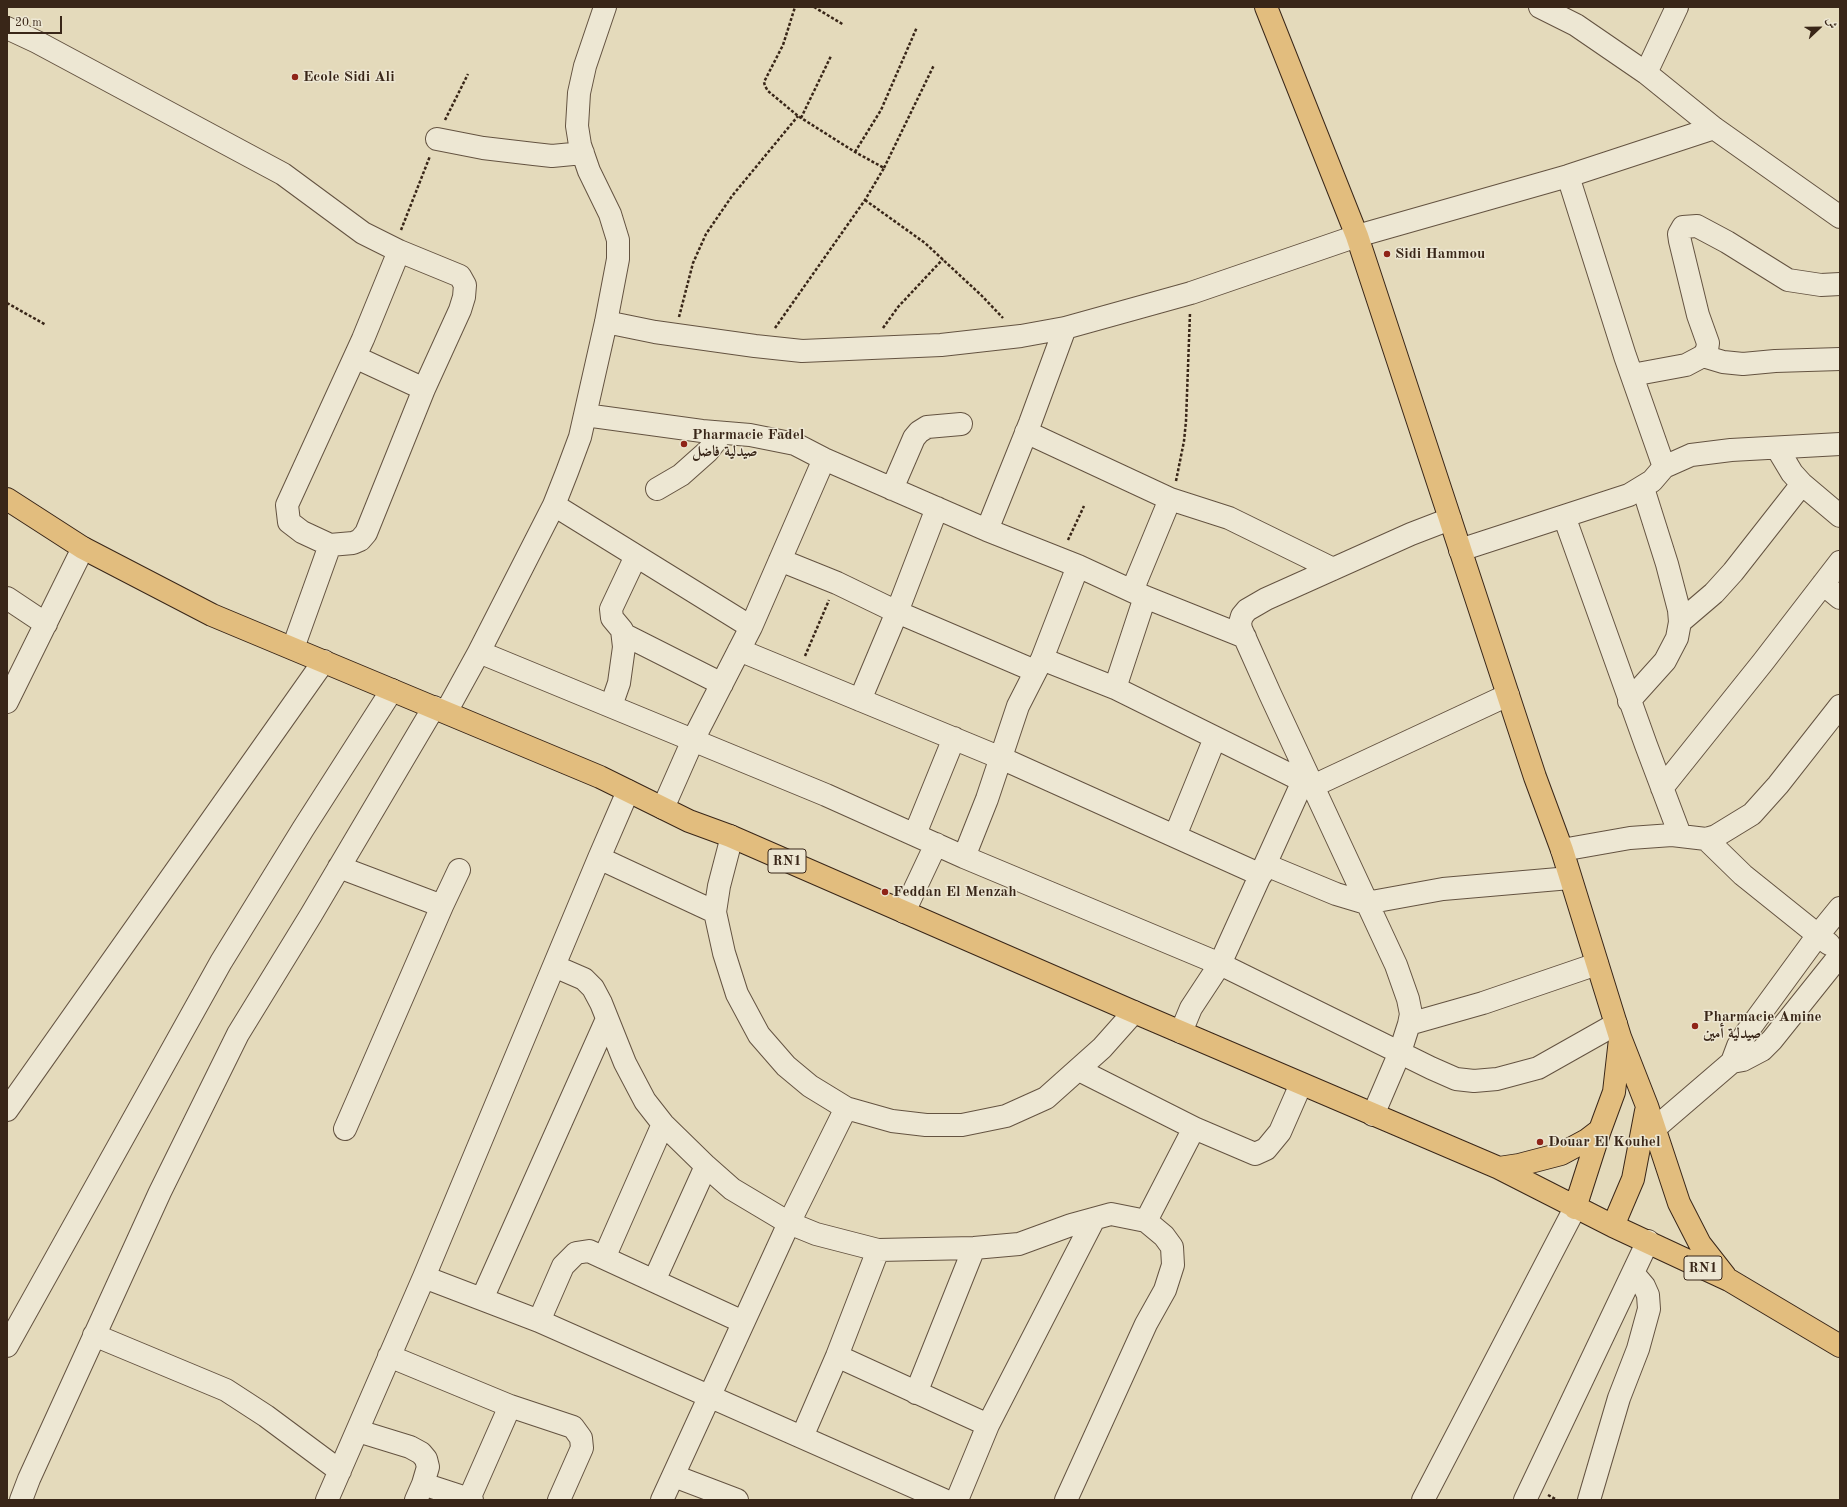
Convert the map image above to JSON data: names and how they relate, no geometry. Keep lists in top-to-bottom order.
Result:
{
  "streets": {
    "main road": ["RN1"]
  },
  "places": [
    "Ecole Sidi Ali",
    "Sidi Hammou",
    "Pharmacie Fadel صيدلية فاضل",
    "Feddan El Menzah",
    "Pharmacie Amine صيدلية أمين",
    "Douar El Kouhel"
  ],
  "scale_bar": "20 m",
  "north": "right"
}
